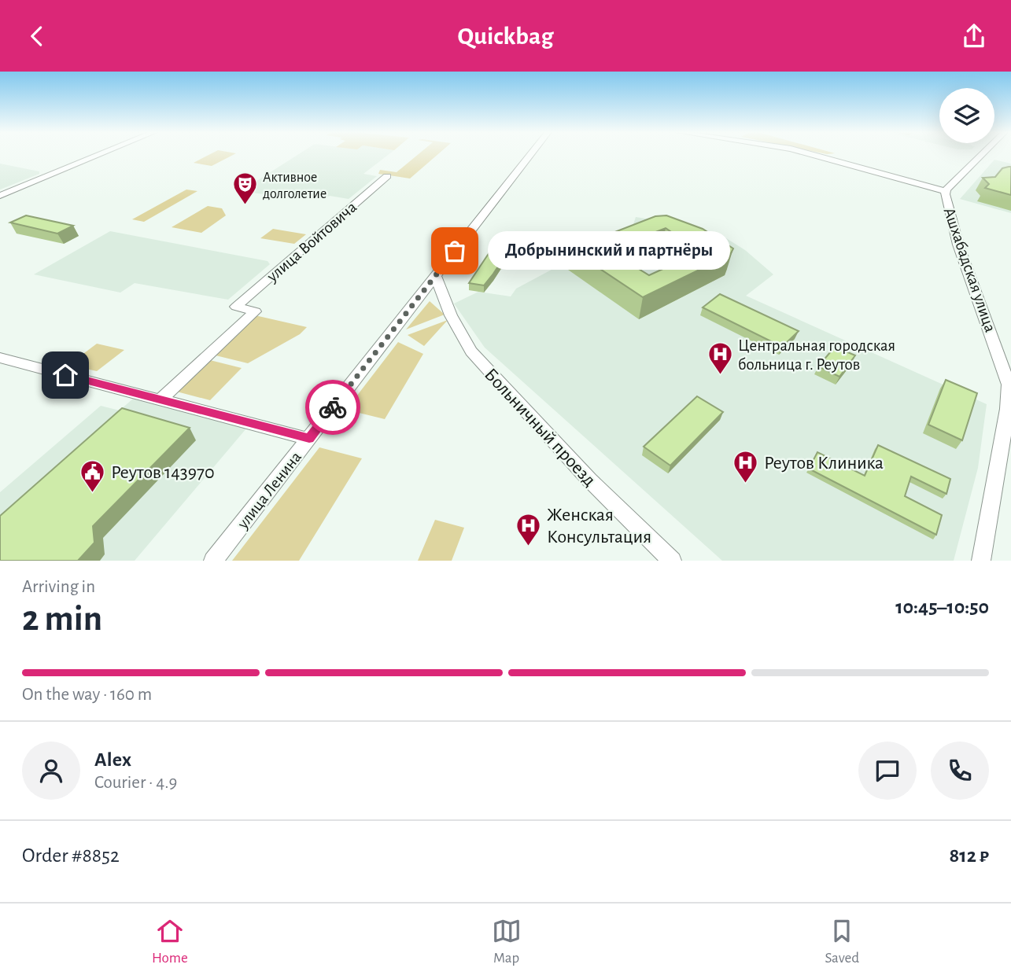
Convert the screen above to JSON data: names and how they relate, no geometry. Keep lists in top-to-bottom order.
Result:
{
  "streets": {
    "street": [
      "улица Войтовича",
      "Ашхабадская улица",
      "Больничный проезд",
      "улица Ленина"
    ]
  },
  "crossings": [
    ["Больничный проезд", "улица Ленина"]
  ],
  "places": {
    "theatre": ["Активное долголетие"],
    "other": ["Добрынинский и партнёры"],
    "hospital": ["Центральная городская больница г. Реутов", "Реутов Клиника", "Женская Консультация"],
    "public building": ["Реутов 143970"]
  },
  "page": {
    "header": "Quickbag",
    "bubble": "Добрынинский и партнёры",
    "heading": ["2 min", "Arriving in", "10:45–10:50"],
    "panel": [
      "Alex",
      "Courier · 4.9",
      "Order #8852",
      "812 ₽"
    ],
    "bar": "On the way · 160 m",
    "tabs": ["Home", "Map", "Saved"]
  }
}
